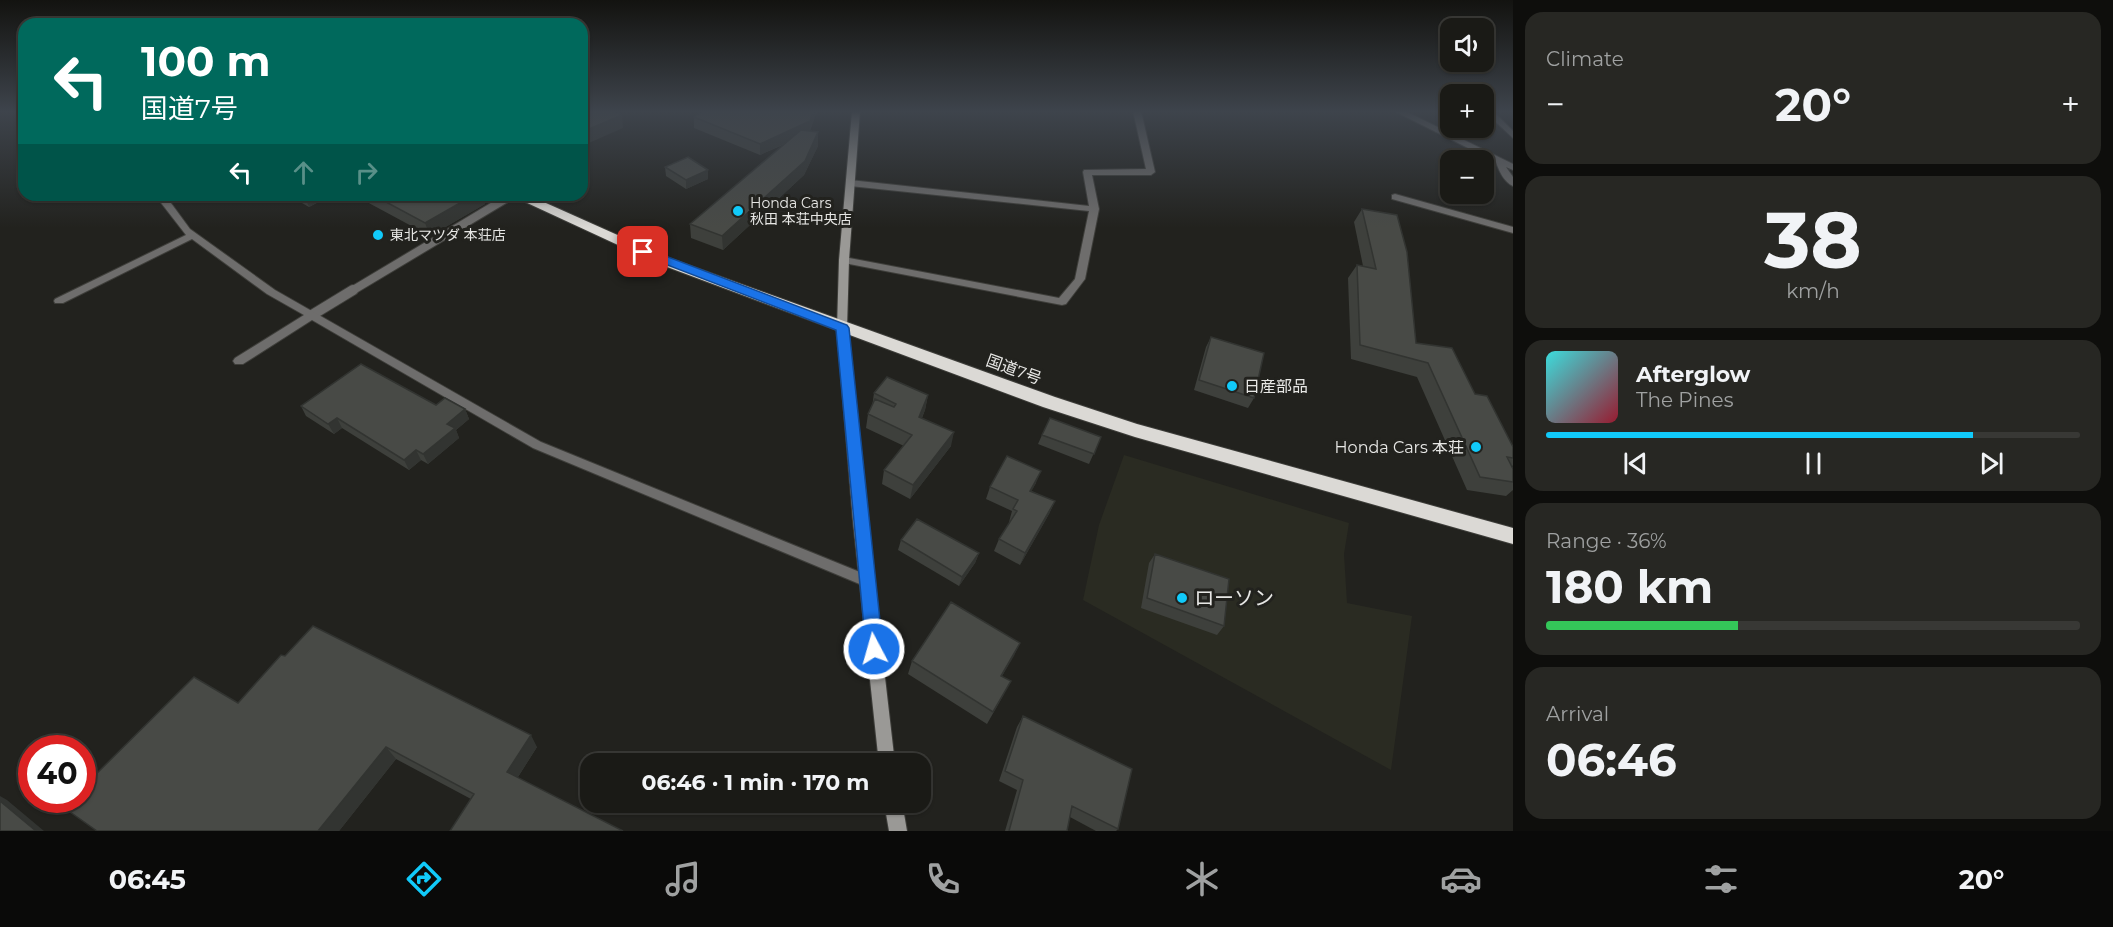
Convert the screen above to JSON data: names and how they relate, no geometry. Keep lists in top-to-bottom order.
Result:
{
  "streets": {
    "highway": ["国道7号"]
  },
  "places": [
    "Honda Cars 秋田 本荘中央店",
    "東北マツダ 本荘店",
    "日産部品",
    "Honda Cars 本荘",
    "ローソン"
  ],
  "page": {
    "tile": [
      "Climate",
      ["38", "km/h"],
      ["Range · 36%", "180 km"],
      ["Arrival", "06:46"]
    ],
    "map_buttons": ["+", "−"],
    "turn": ["100 m", "国道7号"],
    "heat": ["−", "20°", "+"],
    "song": ["Afterglow", "The Pines"],
    "limit": "40",
    "trip": "06:46 · 1 min · 170 m",
    "tabs": ["06:45", "20°"]
  }
}
